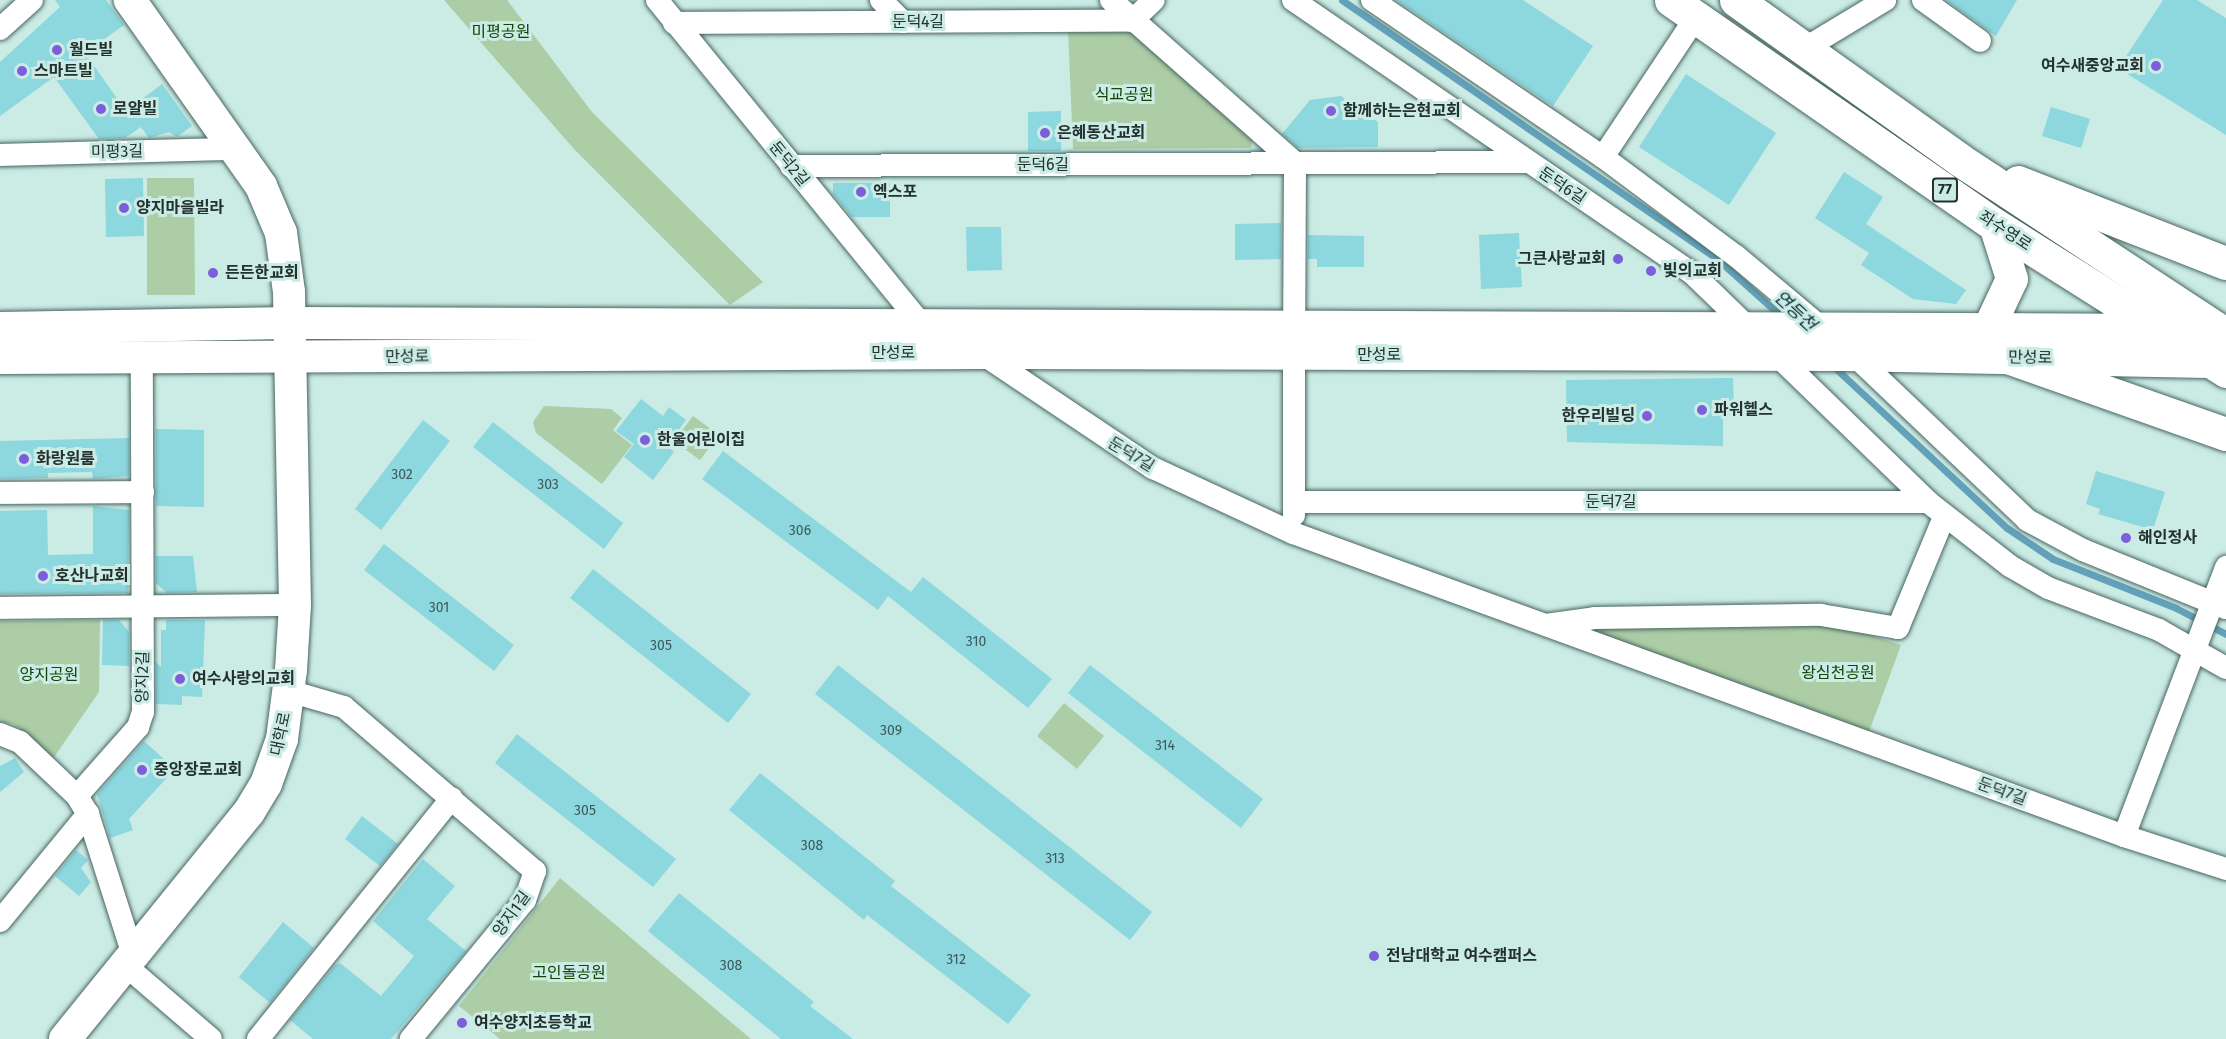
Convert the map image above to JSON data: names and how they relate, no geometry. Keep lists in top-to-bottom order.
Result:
{
  "streets": {
    "main road": ["77", "좌수영로"],
    "street": [
      "둔덕4길",
      "미평3길",
      "둔덕2길",
      "둔덕6길",
      "만성로",
      "둔덕7길",
      "양지2길",
      "대학로",
      "양지1길"
    ]
  },
  "crossings": [
    ["둔덕4길", "둔덕2길"],
    ["둔덕2길", "둔덕6길"],
    ["둔덕2길", "만성로"],
    ["둔덕6길", "만성로"],
    ["77", "좌수영로"],
    ["77", "만성로"],
    ["좌수영로", "만성로"],
    ["만성로", "둔덕7길"],
    ["만성로", "양지2길"],
    ["만성로", "대학로"],
    ["대학로", "양지1길"]
  ],
  "water": ["연등천"],
  "parks": [
    "미평공원",
    "식교공원",
    "왕심천공원",
    "양지공원",
    "고인돌공원"
  ],
  "places": [
    "월드빌",
    "여수새중앙교회",
    "스마트빌",
    "로얄빌",
    "함께하는은현교회",
    "은혜동산교회",
    "엑스포",
    "양지마을빌라",
    "그큰사랑교회",
    "빛의교회",
    "든든한교회",
    "파워헬스",
    "한우리빌딩",
    "한울어린이집",
    "화랑원룸",
    "해인정사",
    "호산나교회",
    "여수사랑의교회",
    "중앙장로교회",
    "전남대학교 여수캠퍼스",
    "여수양지초등학교"
  ],
  "house_numbers": [
    "302",
    "303",
    "306",
    "301",
    "310",
    "305",
    "309",
    "314",
    "305",
    "308",
    "313",
    "312",
    "308"
  ]
}
